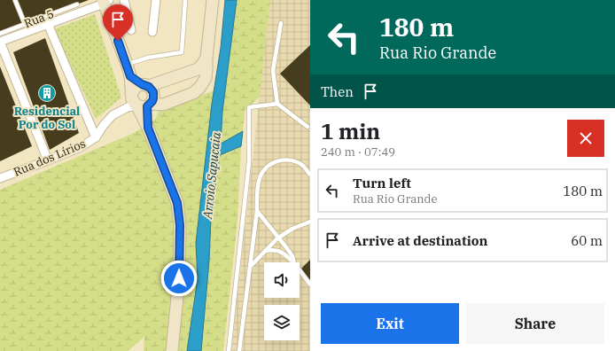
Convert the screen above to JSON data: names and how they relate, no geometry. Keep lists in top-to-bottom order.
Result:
{
  "streets": {
    "street": ["Rua dos Lírios"],
    "lane": ["Rua 5"]
  },
  "water": ["Arroio Sapucaia"],
  "places": {
    "building": ["Residencial Por do Sol"]
  },
  "page": {
    "turn": ["180 m", "Rua Rio Grande"],
    "then": "Then",
    "heading": ["1 min", "240 m · 07:49"],
    "list": [
      {
        "name": "Turn left",
        "note": "Rua Rio Grande",
        "value": "180 m"
      },
      {
        "name": "Arrive at destination",
        "value": "60 m"
      }
    ],
    "buttons": ["Exit", "Share"]
  }
}
